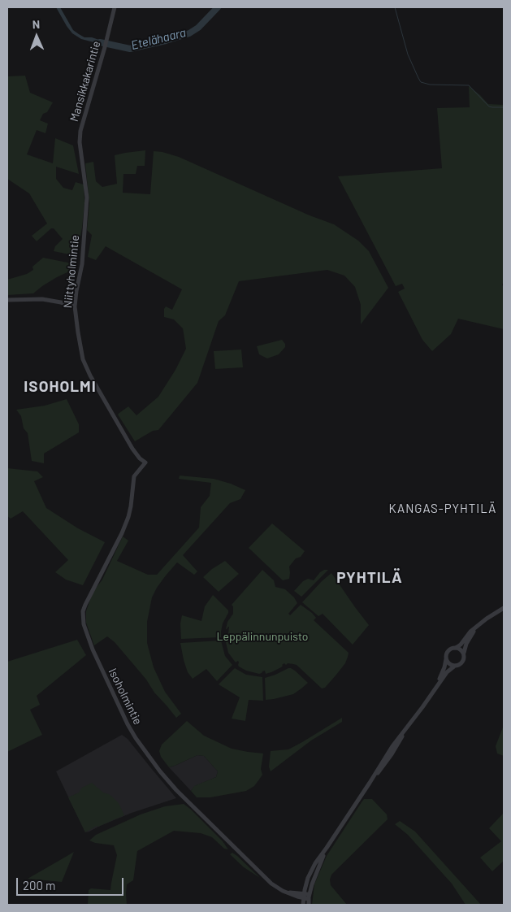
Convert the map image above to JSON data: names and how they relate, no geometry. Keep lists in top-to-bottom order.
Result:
{
  "streets": {
    "street": ["Mansikkakarintie", "Niittyholmintie", "Isoholmintie"]
  },
  "crossings": [
    ["Mansikkakarintie", "Niittyholmintie"],
    ["Niittyholmintie", "Isoholmintie"]
  ],
  "districts": ["ISOHOLMI", "KANGAS-PYHTILÄ", "PYHTILÄ"],
  "water": ["Etelähaara"],
  "parks": ["Leppälinnunpuisto"],
  "scale_bar": "200 m",
  "north": "top"
}
